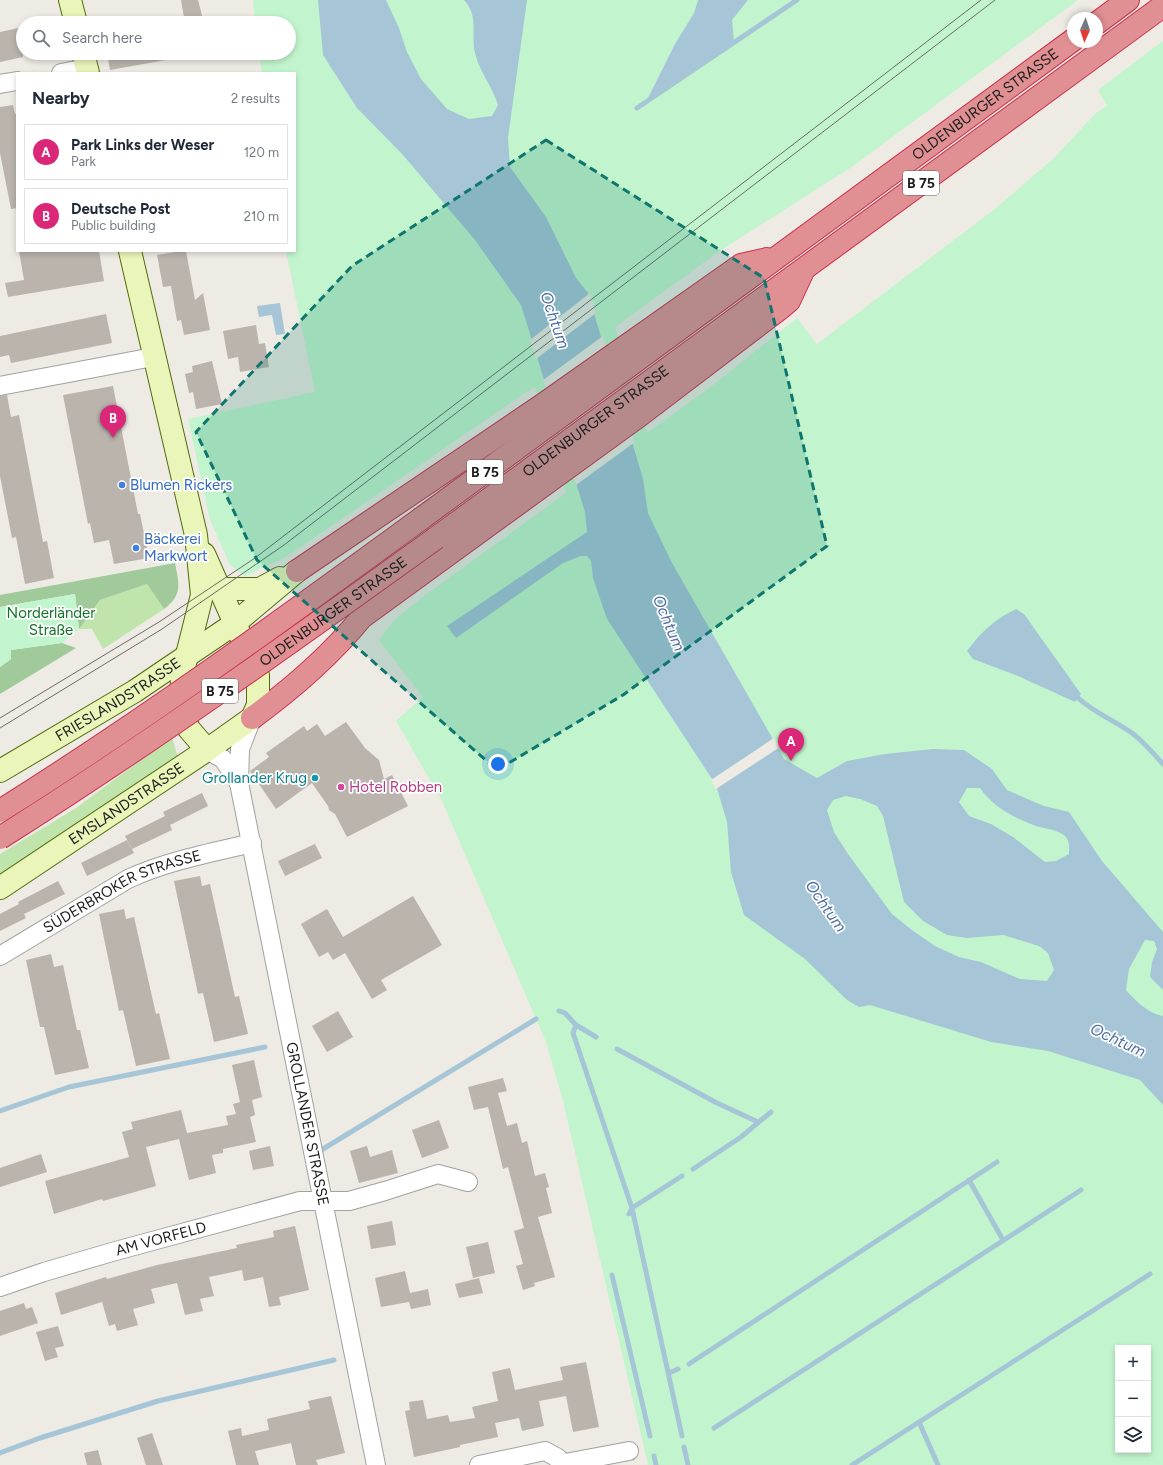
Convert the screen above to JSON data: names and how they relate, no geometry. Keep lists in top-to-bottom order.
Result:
{
  "streets": {
    "highway": ["OLDENBURGER STRASSE", "B 75"],
    "street": [
      "FRIESLANDSTRASSE",
      "EMSLANDSTRASSE",
      "SÜDERBROKER STRASSE",
      "GROLLANDER STRASSE",
      "AM VORFELD"
    ]
  },
  "crossings": [
    ["FRIESLANDSTRASSE", "GROLLANDER STRASSE"],
    ["EMSLANDSTRASSE", "GROLLANDER STRASSE"],
    ["SÜDERBROKER STRASSE", "GROLLANDER STRASSE"],
    ["GROLLANDER STRASSE", "AM VORFELD"]
  ],
  "water": ["Ochtum"],
  "parks": ["Norderländer Straße"],
  "places": [
    "Blumen Rickers",
    "Bäckerei Markwort",
    "Grollander Krug",
    "Hotel Robben"
  ],
  "north": "bottom",
  "page": {
    "search": "Search here",
    "heading": ["Nearby", "2 results"],
    "list": [
      {
        "mark": "A",
        "name": "Park Links der Weser",
        "note": "Park",
        "value": "120 m"
      },
      {
        "mark": "B",
        "name": "Deutsche Post",
        "note": "Public building",
        "value": "210 m"
      }
    ],
    "pins": ["B", "A"],
    "map_buttons": ["+", "−"]
  }
}
